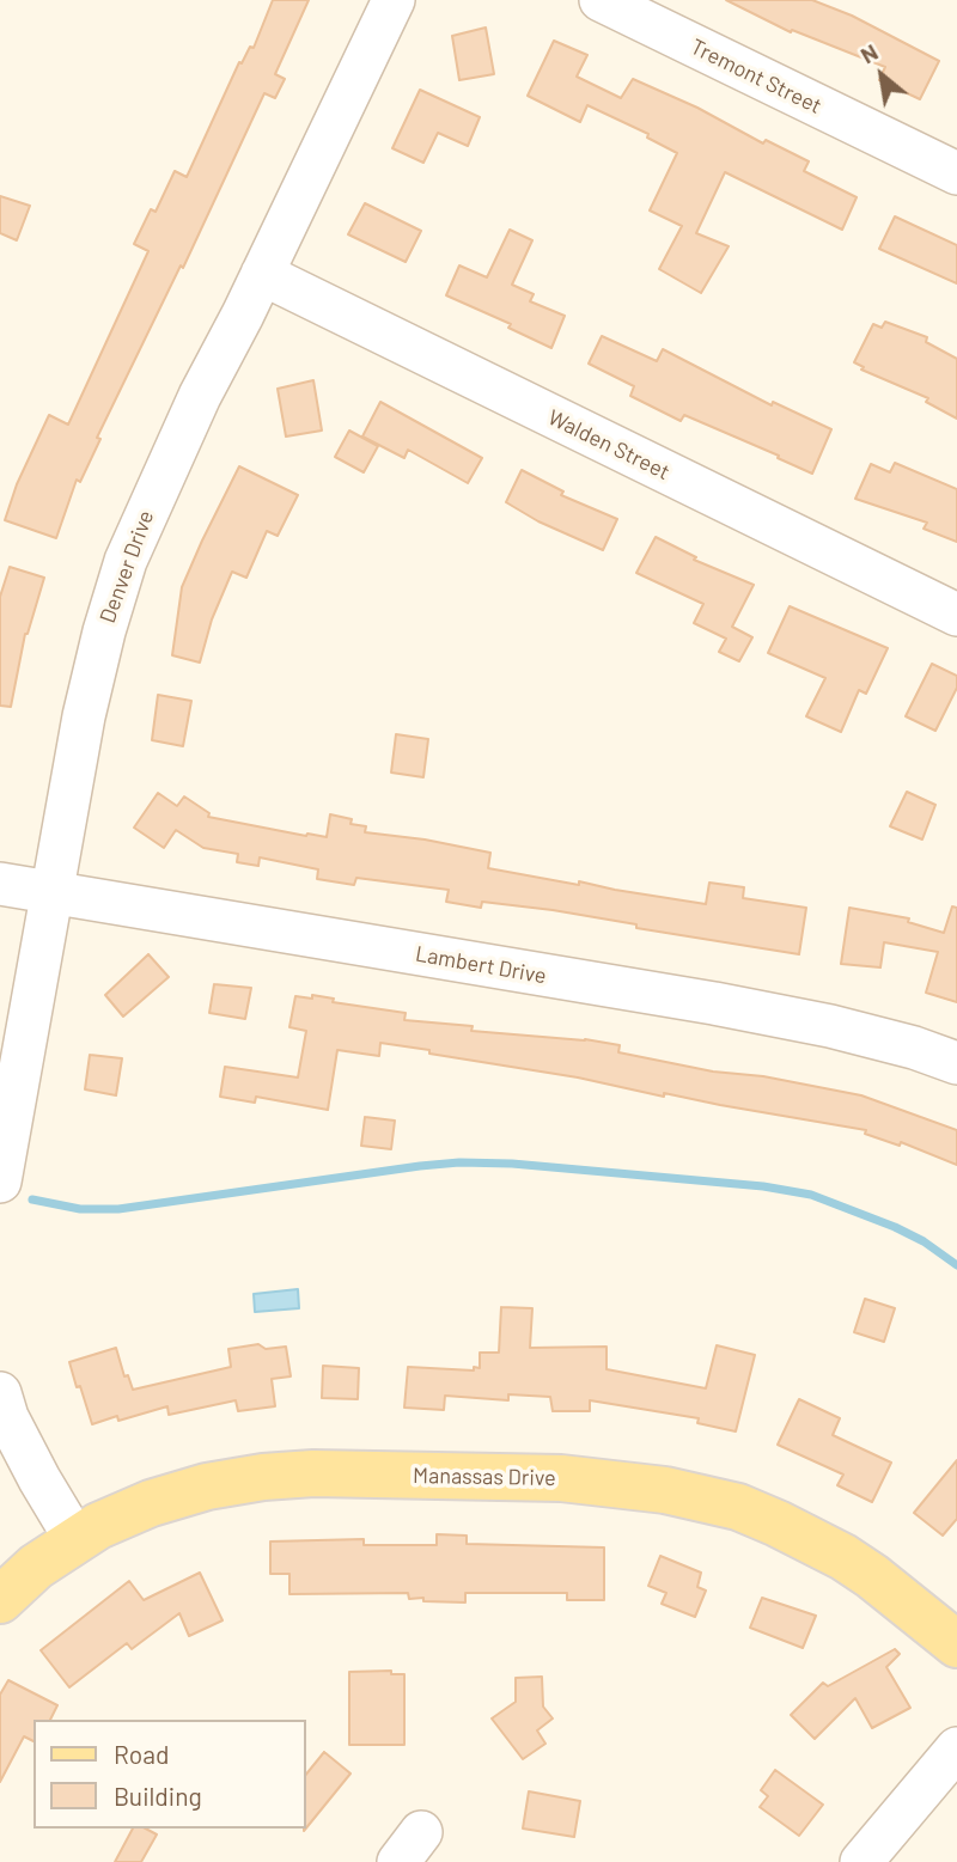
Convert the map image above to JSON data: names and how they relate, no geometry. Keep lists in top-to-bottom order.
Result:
{
  "streets": {
    "main road": ["Manassas Drive"],
    "street": [
      "Tremont Street",
      "Walden Street",
      "Denver Drive",
      "Lambert Drive"
    ]
  },
  "crossings": [
    ["Walden Street", "Denver Drive"],
    ["Denver Drive", "Lambert Drive"]
  ],
  "legend": ["Road", "Building"],
  "north": "top left"
}
